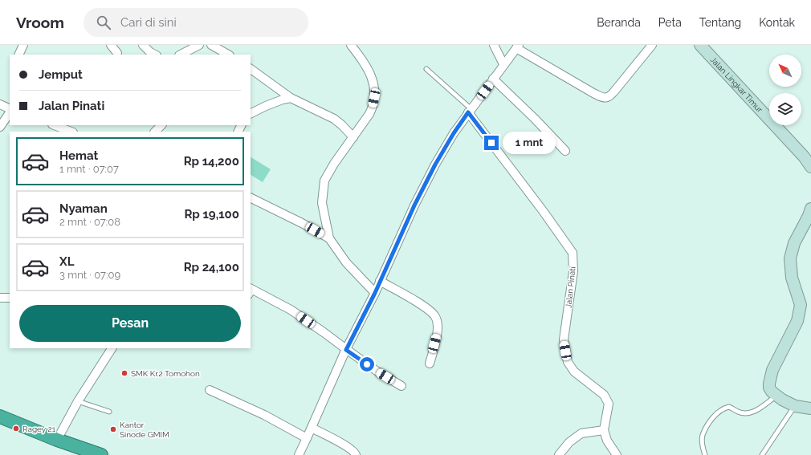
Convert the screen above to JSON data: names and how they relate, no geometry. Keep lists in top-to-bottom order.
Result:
{
  "streets": {
    "main road": ["Jalan Lingkar Timur"],
    "street": ["Jalan Pinati"]
  },
  "places": ["SMK Kr.2 Tomohon", "Ragey 21", "Kantor Sinode GMIM"],
  "north": "top left",
  "page": {
    "header": "Vroom",
    "search": "Cari di sini",
    "nav": [
      "Beranda",
      "Peta",
      "Tentang",
      "Kontak"
    ],
    "banner": ["Jemput", "Jalan Pinati"],
    "bubble": "1 mnt",
    "list": [
      {
        "name": "Hemat",
        "note": "1 mnt · 07:07",
        "value": "Rp 14,200"
      },
      {
        "name": "Nyaman",
        "note": "2 mnt · 07:08",
        "value": "Rp 19,100"
      },
      {
        "name": "XL",
        "note": "3 mnt · 07:09",
        "value": "Rp 24,100"
      }
    ],
    "buttons": "Pesan"
  }
}
